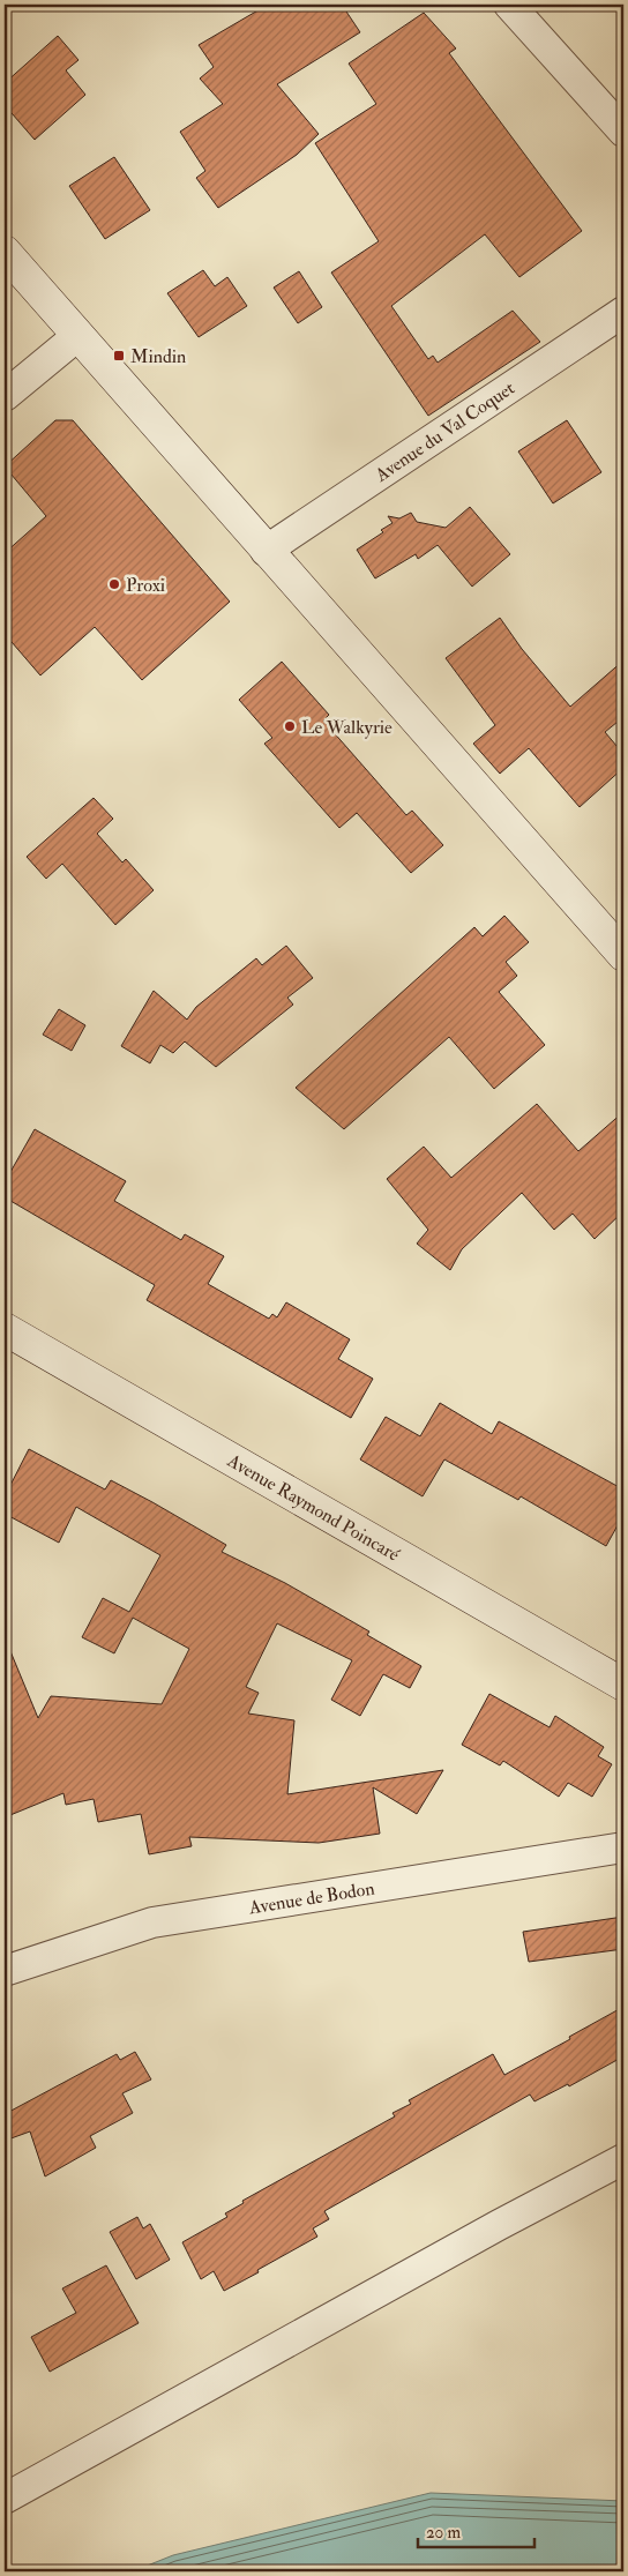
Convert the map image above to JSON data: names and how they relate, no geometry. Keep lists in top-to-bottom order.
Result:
{
  "streets": {
    "street": ["Avenue du Val Coquet", "Avenue Raymond Poincaré", "Avenue de Bodon"]
  },
  "places": {
    "transit": ["Mindin"],
    "other": ["Proxi", "Le Walkyrie"]
  },
  "scale_bar": "20 m"
}
